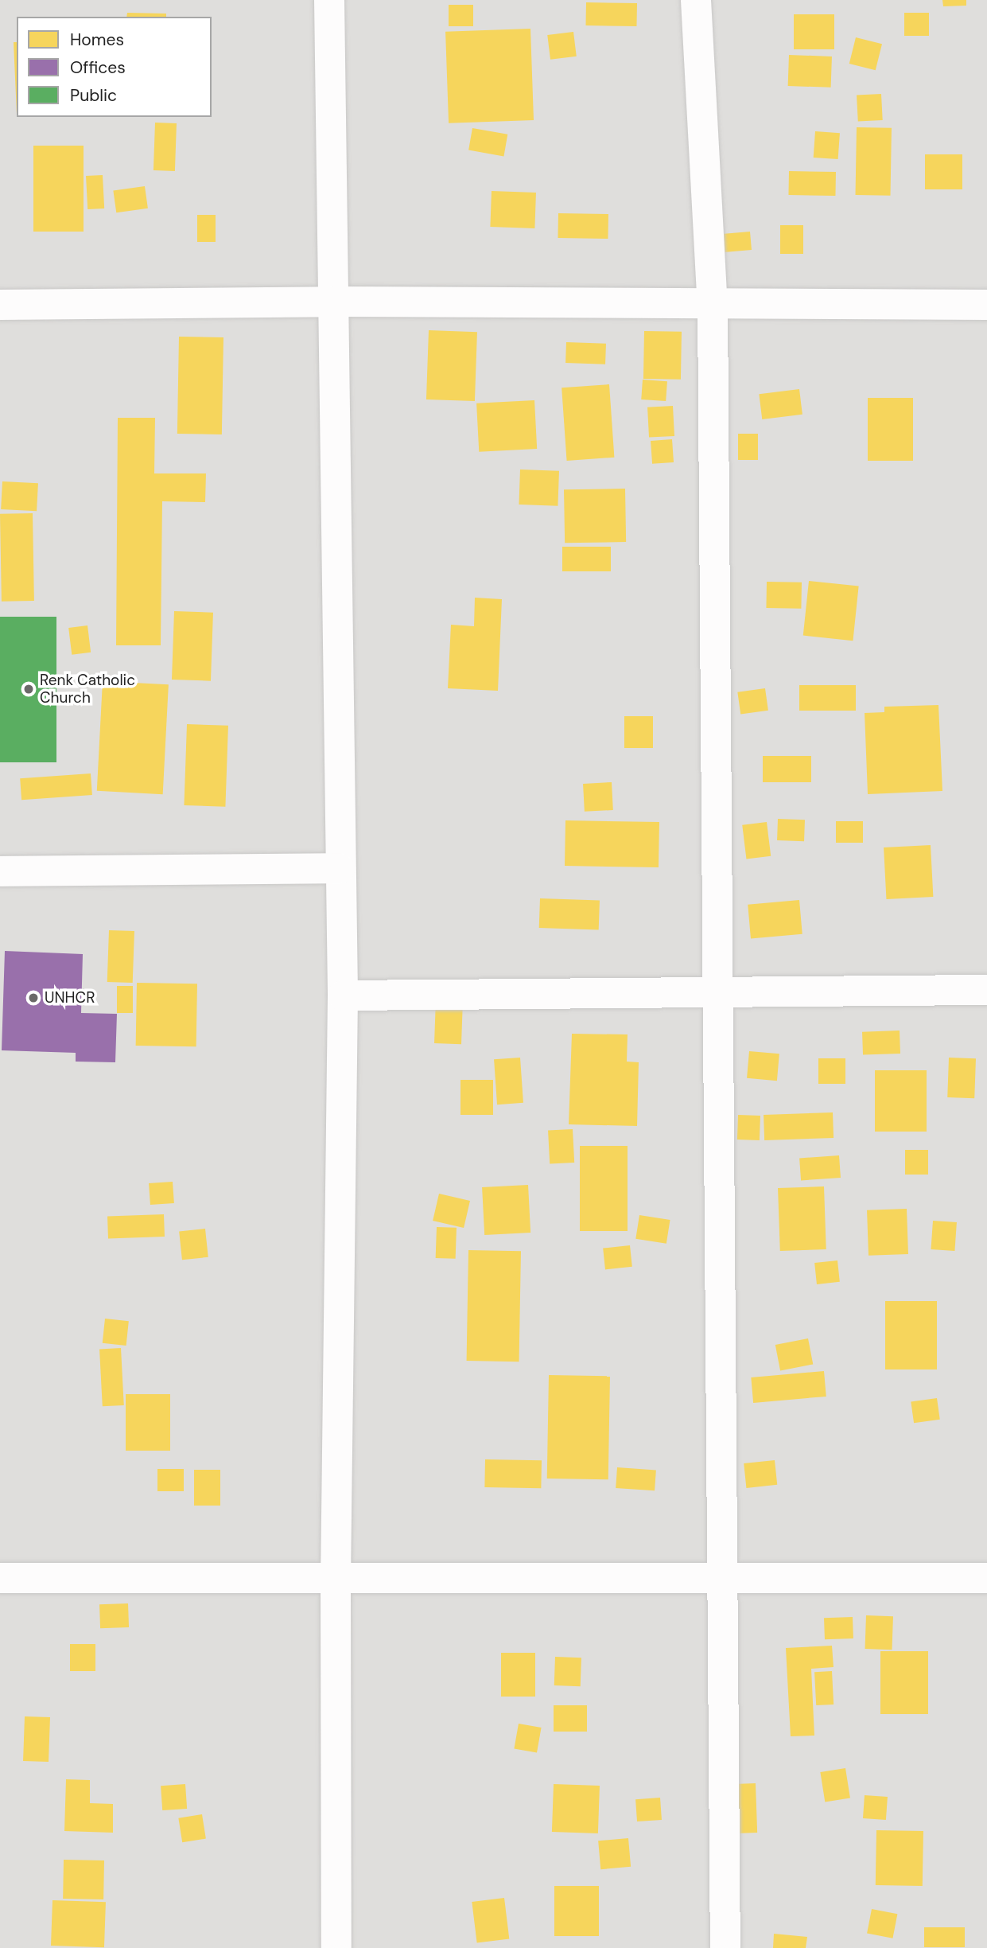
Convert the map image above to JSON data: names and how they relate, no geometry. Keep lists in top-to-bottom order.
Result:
{
  "places": ["Renk Catholic Church", "UNHCR"],
  "legend": ["Homes", "Offices", "Public"]
}
